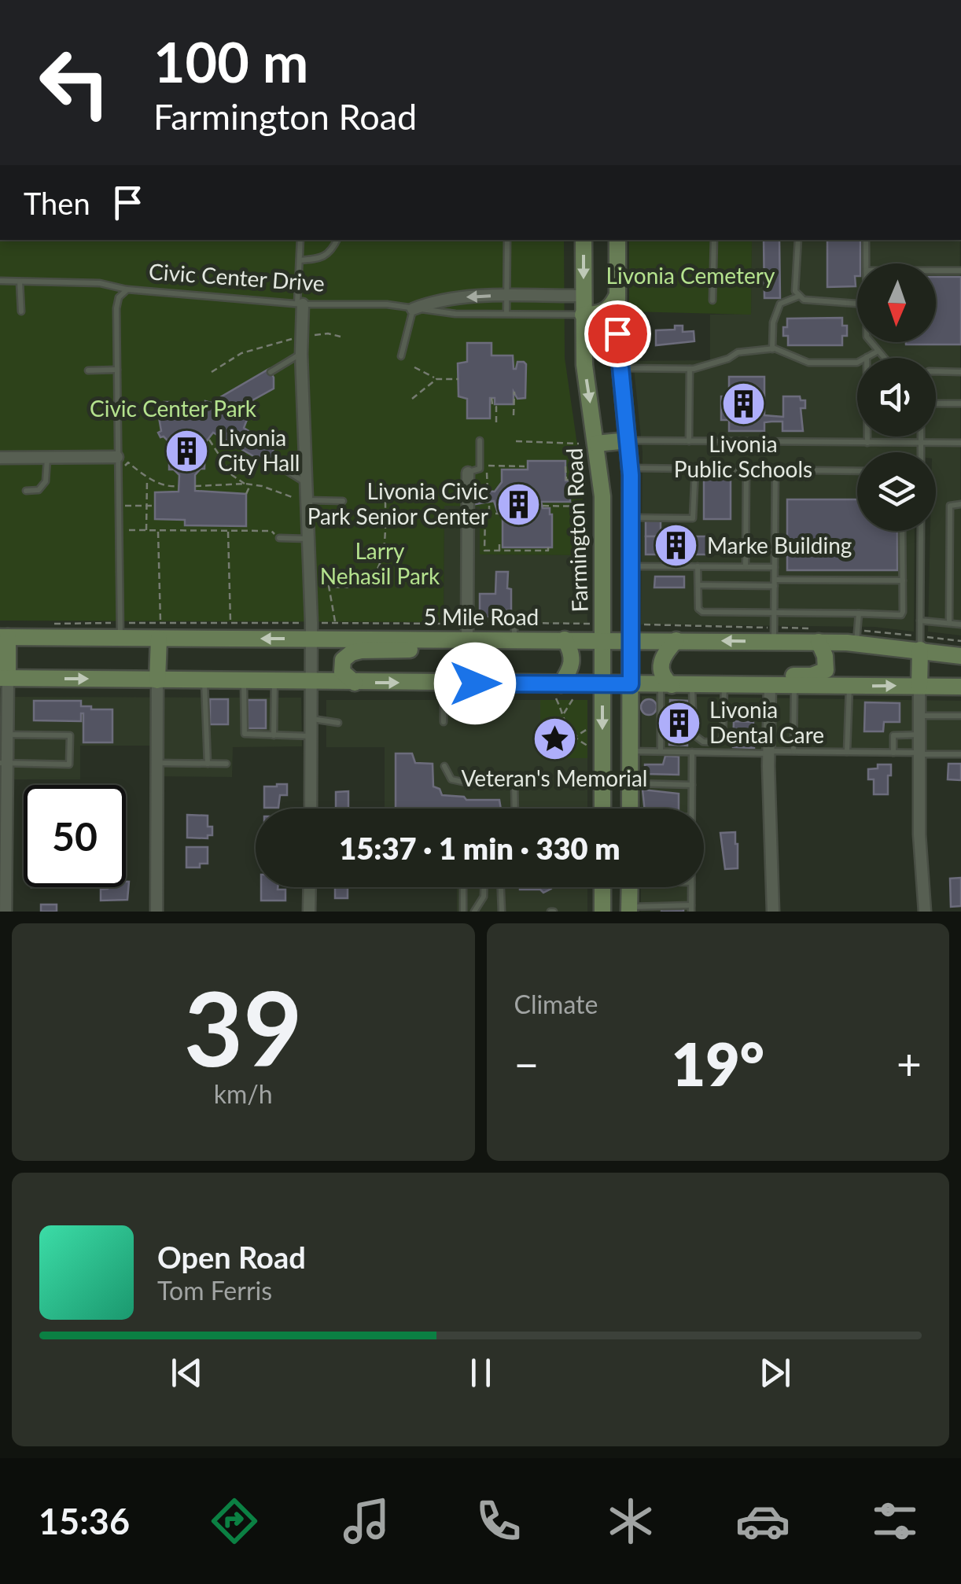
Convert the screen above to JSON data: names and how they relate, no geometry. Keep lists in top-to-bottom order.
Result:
{
  "streets": {
    "main road": ["Farmington Road", "5 Mile Road"],
    "street": ["Civic Center Drive"]
  },
  "crossings": [
    ["Civic Center Drive", "Farmington Road"],
    ["Civic Center Drive", "5 Mile Road"],
    ["Farmington Road", "5 Mile Road"]
  ],
  "parks": ["Livonia Cemetery", "Civic Center Park", "Larry Nehasil Park"],
  "places": {
    "building": [
      "Livonia Public Schools",
      "Livonia City Hall",
      "Livonia Civic Park Senior Center",
      "Marke Building",
      "Livonia Dental Care"
    ],
    "place": ["Veteran's Memorial"]
  },
  "north": "bottom",
  "page": {
    "turn": ["100 m", "Farmington Road"],
    "then": "Then",
    "limit": "50",
    "trip": "15:37 · 1 min · 330 m",
    "tile": [
      ["39", "km/h"],
      "Climate"
    ],
    "heat": ["−", "19°", "+"],
    "song": ["Open Road", "Tom Ferris"],
    "tabs": "15:36"
  }
}
